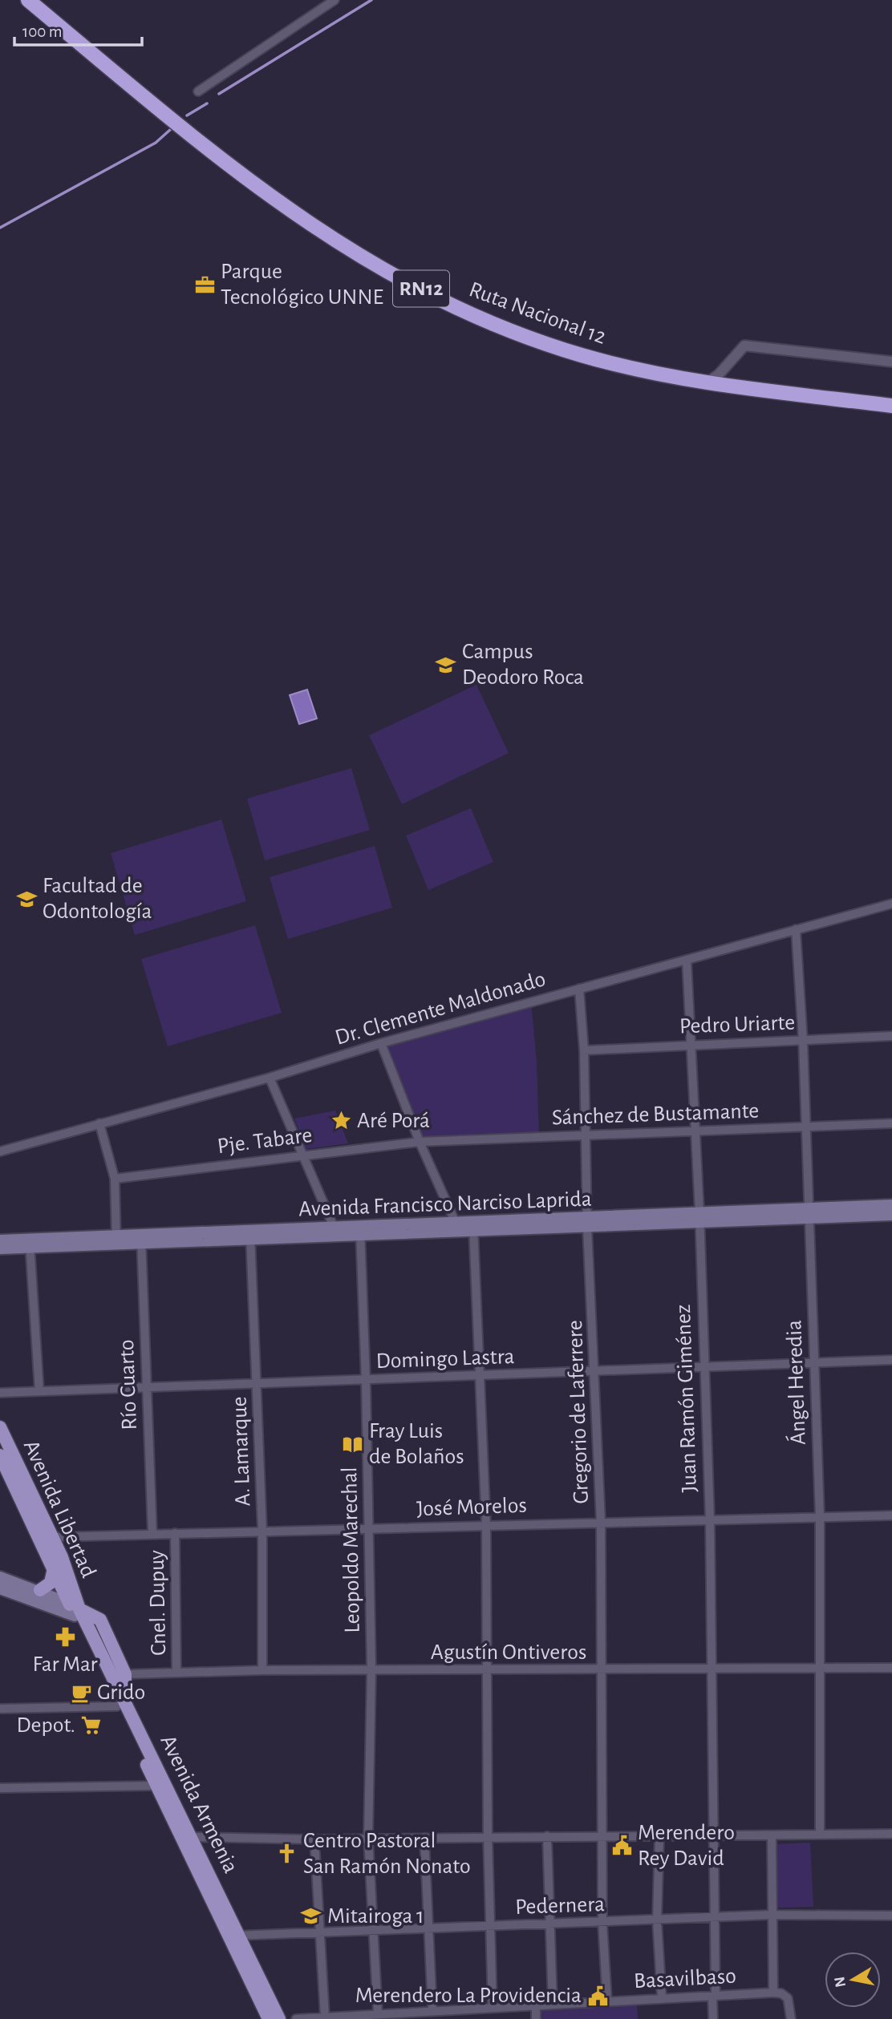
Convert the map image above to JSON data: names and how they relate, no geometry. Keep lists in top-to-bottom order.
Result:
{
  "streets": {
    "highway": ["RN12", "Ruta Nacional 12"],
    "main road": ["Avenida Francisco Narciso Laprida", "Avenida Libertad", "Avenida Armenia"],
    "street": [
      "Dr. Clemente Maldonado",
      "Pedro Uriarte",
      "Sánchez de Bustamante",
      "Pje. Tabare",
      "Domingo Lastra",
      "Ángel Heredia",
      "Río Cuarto",
      "Juan Ramón Giménez",
      "Gregorio de Laferrere",
      "A. Lamarque",
      "José Morelos",
      "Leopoldo Marechal",
      "Cnel. Dupuy",
      "Agustín Ontiveros",
      "Pedernera",
      "Basavilbaso"
    ]
  },
  "crossings": [
    ["Dr. Clemente Maldonado", "Ángel Heredia"],
    ["Dr. Clemente Maldonado", "Juan Ramón Giménez"],
    ["Dr. Clemente Maldonado", "Gregorio de Laferrere"],
    ["Pedro Uriarte", "Ángel Heredia"],
    ["Pedro Uriarte", "Juan Ramón Giménez"],
    ["Pedro Uriarte", "Gregorio de Laferrere"],
    ["Sánchez de Bustamante", "Pje. Tabare"],
    ["Sánchez de Bustamante", "Ángel Heredia"],
    ["Sánchez de Bustamante", "Juan Ramón Giménez"],
    ["Sánchez de Bustamante", "Gregorio de Laferrere"],
    ["Avenida Francisco Narciso Laprida", "Ángel Heredia"],
    ["Avenida Francisco Narciso Laprida", "Río Cuarto"],
    ["Avenida Francisco Narciso Laprida", "Juan Ramón Giménez"],
    ["Avenida Francisco Narciso Laprida", "Gregorio de Laferrere"],
    ["Avenida Francisco Narciso Laprida", "A. Lamarque"],
    ["Avenida Francisco Narciso Laprida", "Leopoldo Marechal"],
    ["Domingo Lastra", "Ángel Heredia"],
    ["Domingo Lastra", "Río Cuarto"],
    ["Domingo Lastra", "Juan Ramón Giménez"],
    ["Domingo Lastra", "Gregorio de Laferrere"],
    ["Domingo Lastra", "A. Lamarque"],
    ["Domingo Lastra", "Leopoldo Marechal"],
    ["Ángel Heredia", "José Morelos"],
    ["Ángel Heredia", "Agustín Ontiveros"],
    ["Río Cuarto", "José Morelos"],
    ["Juan Ramón Giménez", "José Morelos"],
    ["Juan Ramón Giménez", "Agustín Ontiveros"],
    ["Juan Ramón Giménez", "Pedernera"],
    ["Juan Ramón Giménez", "Basavilbaso"],
    ["Gregorio de Laferrere", "José Morelos"],
    ["Gregorio de Laferrere", "Agustín Ontiveros"],
    ["Gregorio de Laferrere", "Pedernera"],
    ["Gregorio de Laferrere", "Basavilbaso"],
    ["A. Lamarque", "José Morelos"],
    ["A. Lamarque", "Agustín Ontiveros"],
    ["José Morelos", "Avenida Libertad"],
    ["José Morelos", "Leopoldo Marechal"],
    ["José Morelos", "Cnel. Dupuy"],
    ["Avenida Libertad", "Avenida Armenia"],
    ["Leopoldo Marechal", "Agustín Ontiveros"],
    ["Leopoldo Marechal", "Pedernera"],
    ["Leopoldo Marechal", "Basavilbaso"],
    ["Cnel. Dupuy", "Agustín Ontiveros"],
    ["Avenida Armenia", "Pedernera"]
  ],
  "places": {
    "office": ["Parque Tecnológico UNNE"],
    "school or university": ["Campus Deodoro Roca", "Facultad de Odontología", "Mitairoga 1"],
    "place": ["Aré Porá"],
    "library": ["Fray Luis de Bolaños"],
    "pharmacy": ["Far Mar"],
    "cafe": ["Grido"],
    "supermarket": ["Depot."],
    "public building": ["Merendero Rey David", "Merendero La Providencia"],
    "church": ["Centro Pastoral San Ramón Nonato"]
  },
  "scale_bar": "100 m",
  "north": "left"
}
